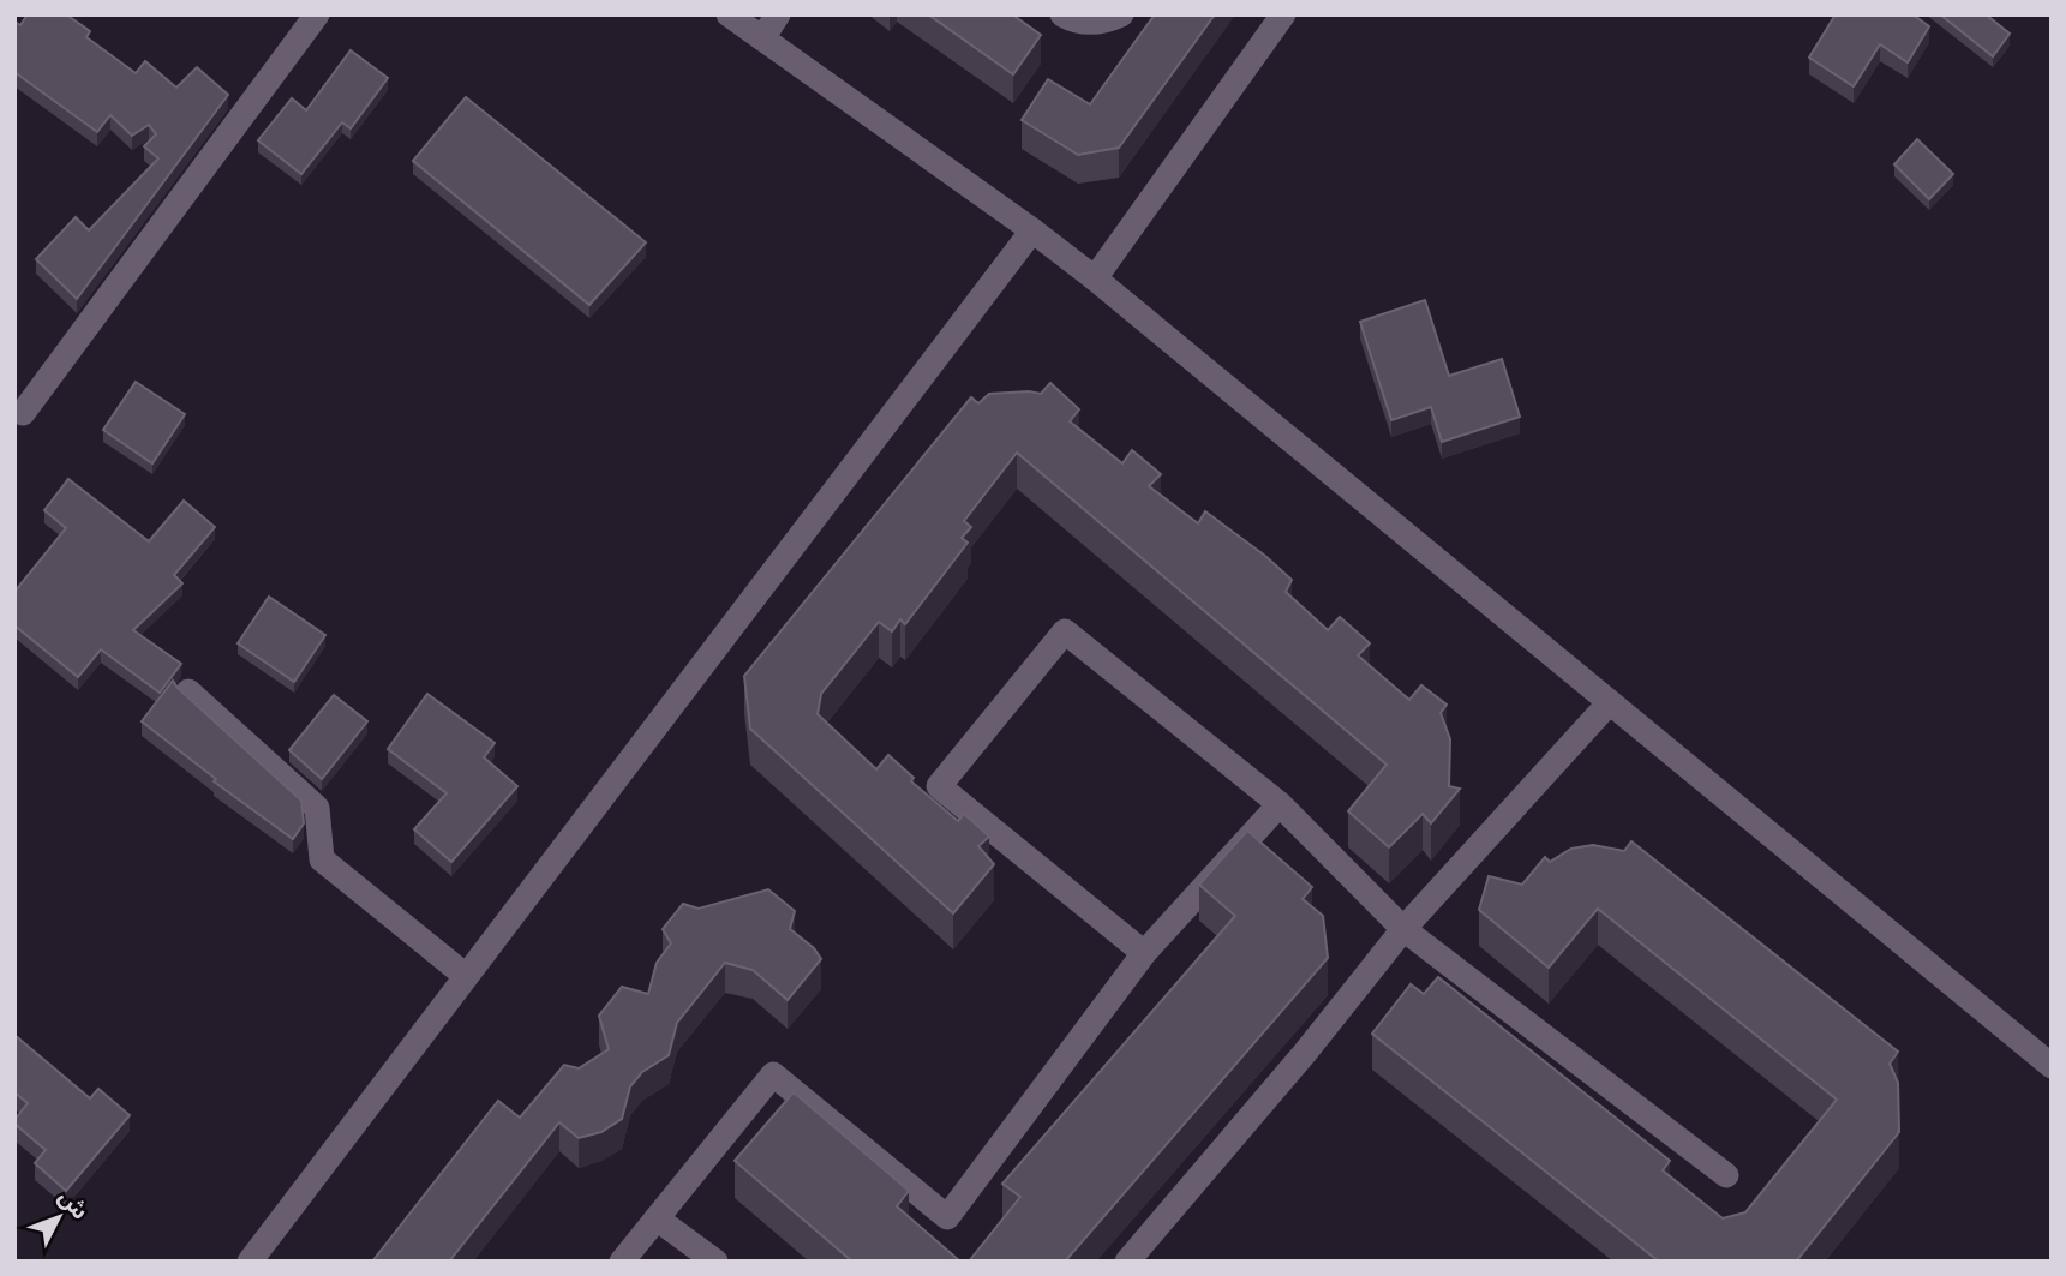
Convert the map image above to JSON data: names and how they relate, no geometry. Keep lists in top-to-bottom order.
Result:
{
  "north": "top right"
}
